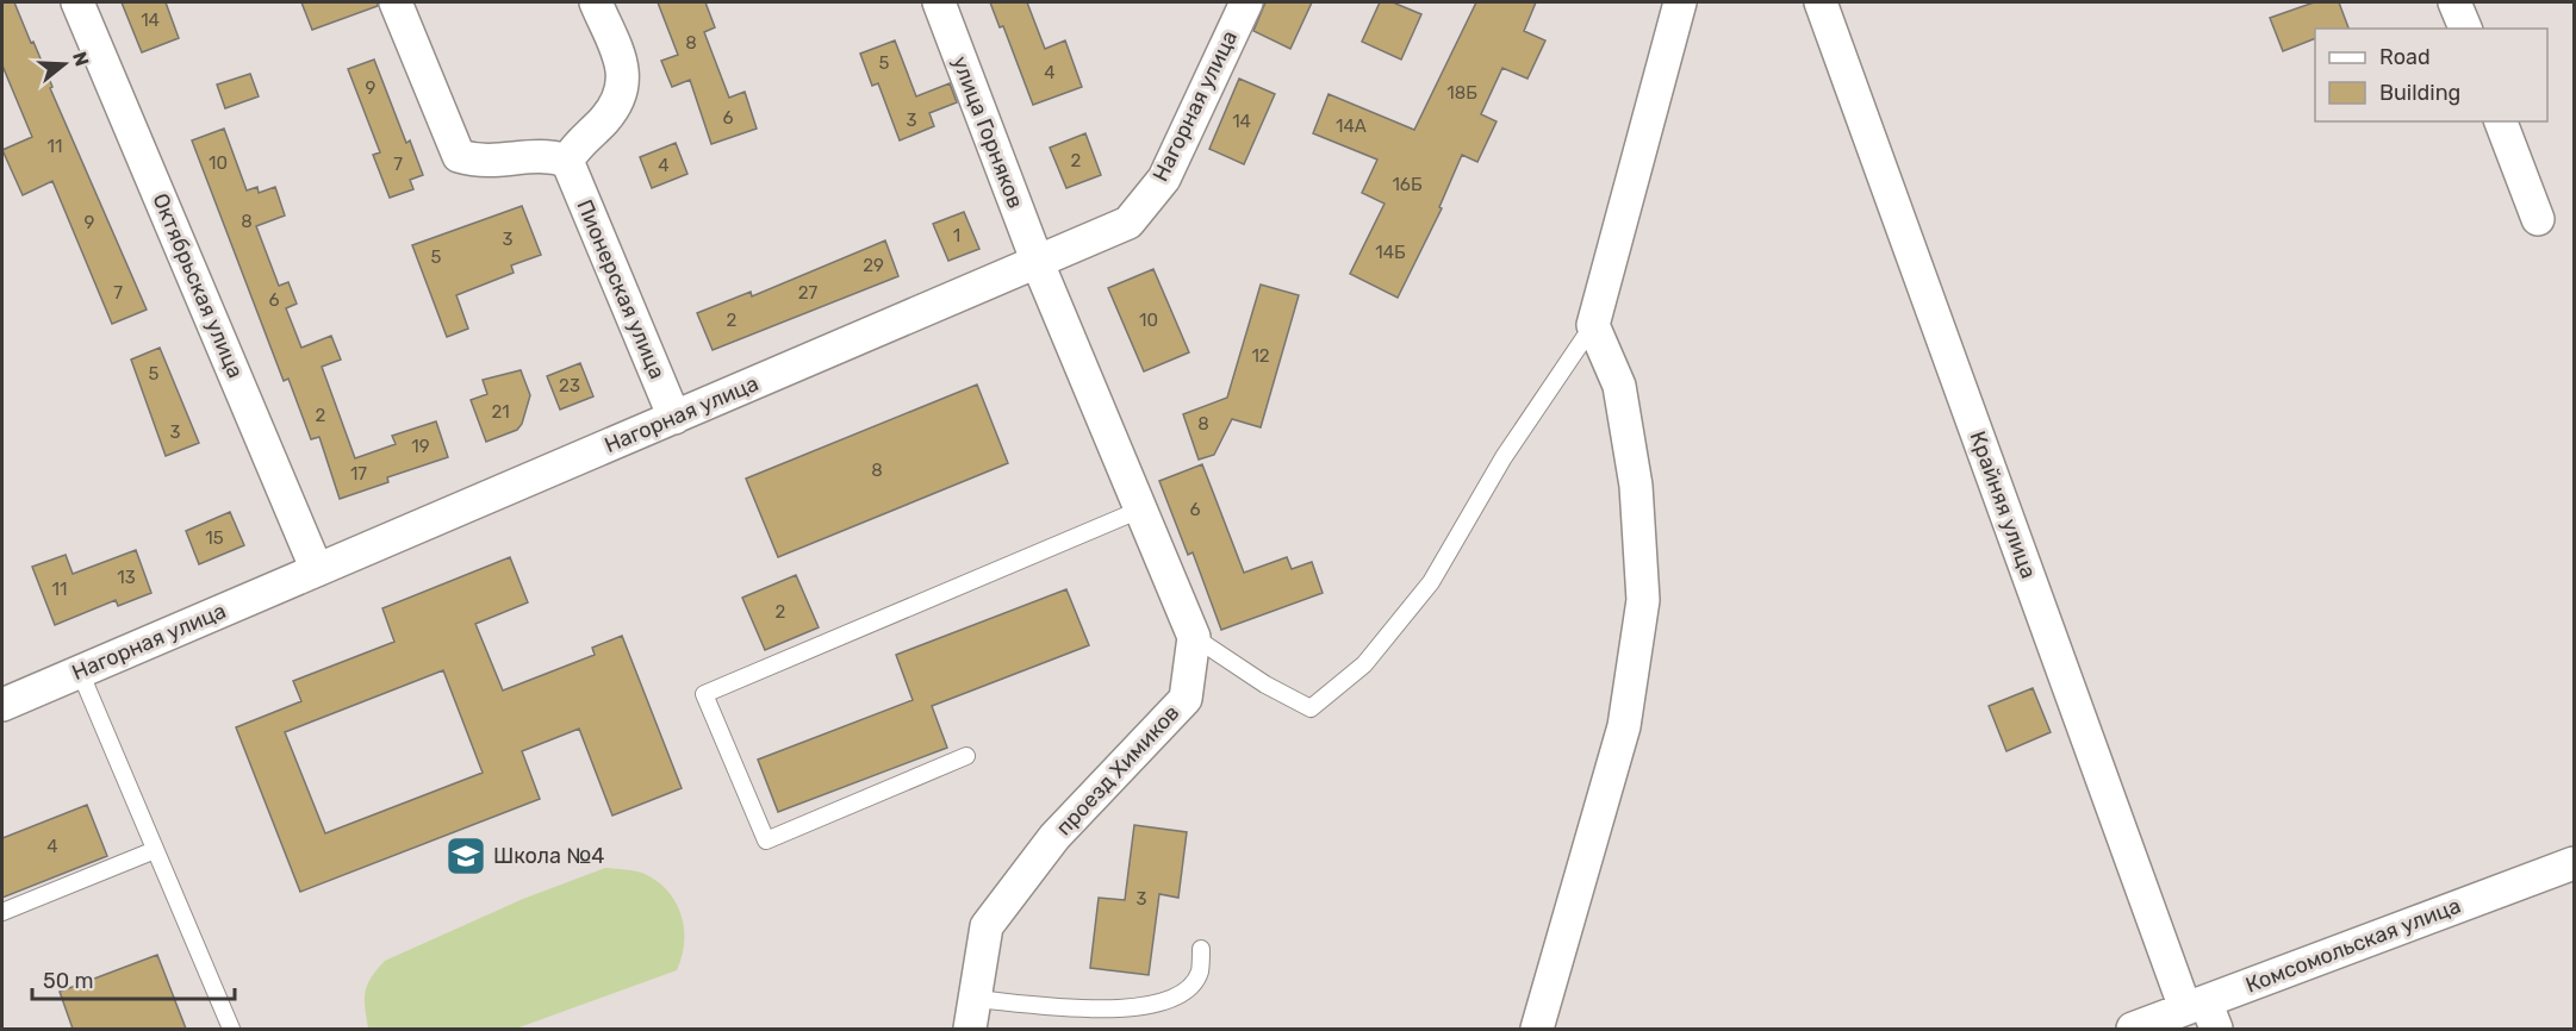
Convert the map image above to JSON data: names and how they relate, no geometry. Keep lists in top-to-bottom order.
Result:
{
  "streets": {
    "street": [
      "Нагорная улица",
      "улица Горняков",
      "Октябрьская улица",
      "Пионерская улица",
      "Крайняя улица",
      "проезд Химиков",
      "Комсомольская улица"
    ]
  },
  "crossings": [
    ["Нагорная улица", "улица Горняков"],
    ["Нагорная улица", "Октябрьская улица"],
    ["Нагорная улица", "Пионерская улица"],
    ["Крайняя улица", "Комсомольская улица"]
  ],
  "places": {
    "school or university": ["Школа №4"]
  },
  "house_numbers": [
    "14",
    "8",
    "5",
    "4",
    "9",
    "18Б",
    "6",
    "3",
    "14",
    "14А",
    "11",
    "2",
    "10",
    "7",
    "4",
    "16Б",
    "8",
    "9",
    "1",
    "3",
    "14Б",
    "5",
    "29",
    "7",
    "27",
    "6",
    "2",
    "10",
    "12",
    "5",
    "23",
    "21",
    "2",
    "8",
    "3",
    "19",
    "8",
    "17",
    "6",
    "15",
    "13",
    "11",
    "2",
    "4",
    "3"
  ],
  "legend": ["Road", "Building"],
  "scale_bar": "50 m",
  "north": "right"
}
